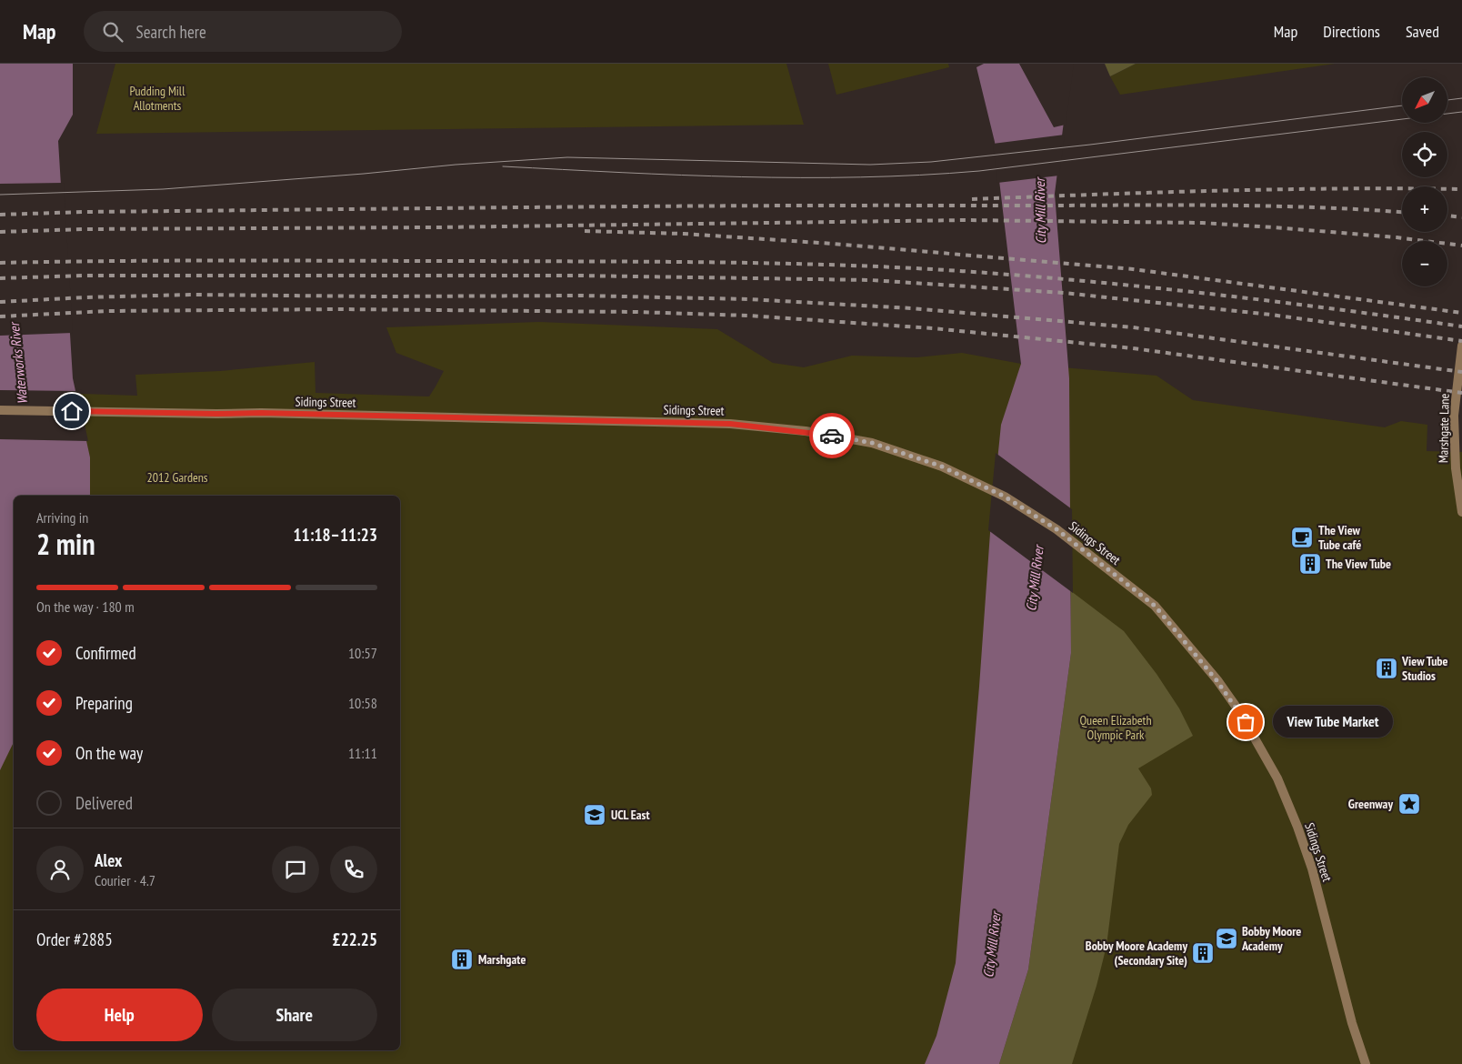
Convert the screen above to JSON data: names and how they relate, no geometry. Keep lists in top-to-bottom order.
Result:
{
  "streets": {
    "street": ["Sidings Street", "Marshgate Lane"]
  },
  "water": ["City Mill River", "Waterworks River"],
  "parks": ["Pudding Mill Allotments", "2012 Gardens", "Queen Elizabeth Olympic Park"],
  "places": {
    "cafe": ["The View Tube café"],
    "building": [
      "The View Tube",
      "View Tube Studios",
      "Bobby Moore Academy (Secondary Site)",
      "Marshgate"
    ],
    "other": ["View Tube Market"],
    "place": ["Greenway"],
    "school or university": ["UCL East", "Bobby Moore Academy"]
  },
  "north": "bottom left",
  "page": {
    "header": "Map",
    "search": "Search here",
    "nav": ["Map", "Directions", "Saved"],
    "map_buttons": ["+", "−"],
    "heading": ["2 min", "Arriving in", "11:18–11:23"],
    "panel": [
      "Alex",
      "Courier · 4.7",
      "Order #2885",
      "£22.25"
    ],
    "bar": "On the way · 180 m",
    "list": [
      ["Confirmed", "10:57"],
      ["Preparing", "10:58"],
      ["On the way", "11:11"],
      "Delivered"
    ],
    "bubble": "View Tube Market",
    "buttons": ["Help", "Share"]
  }
}
